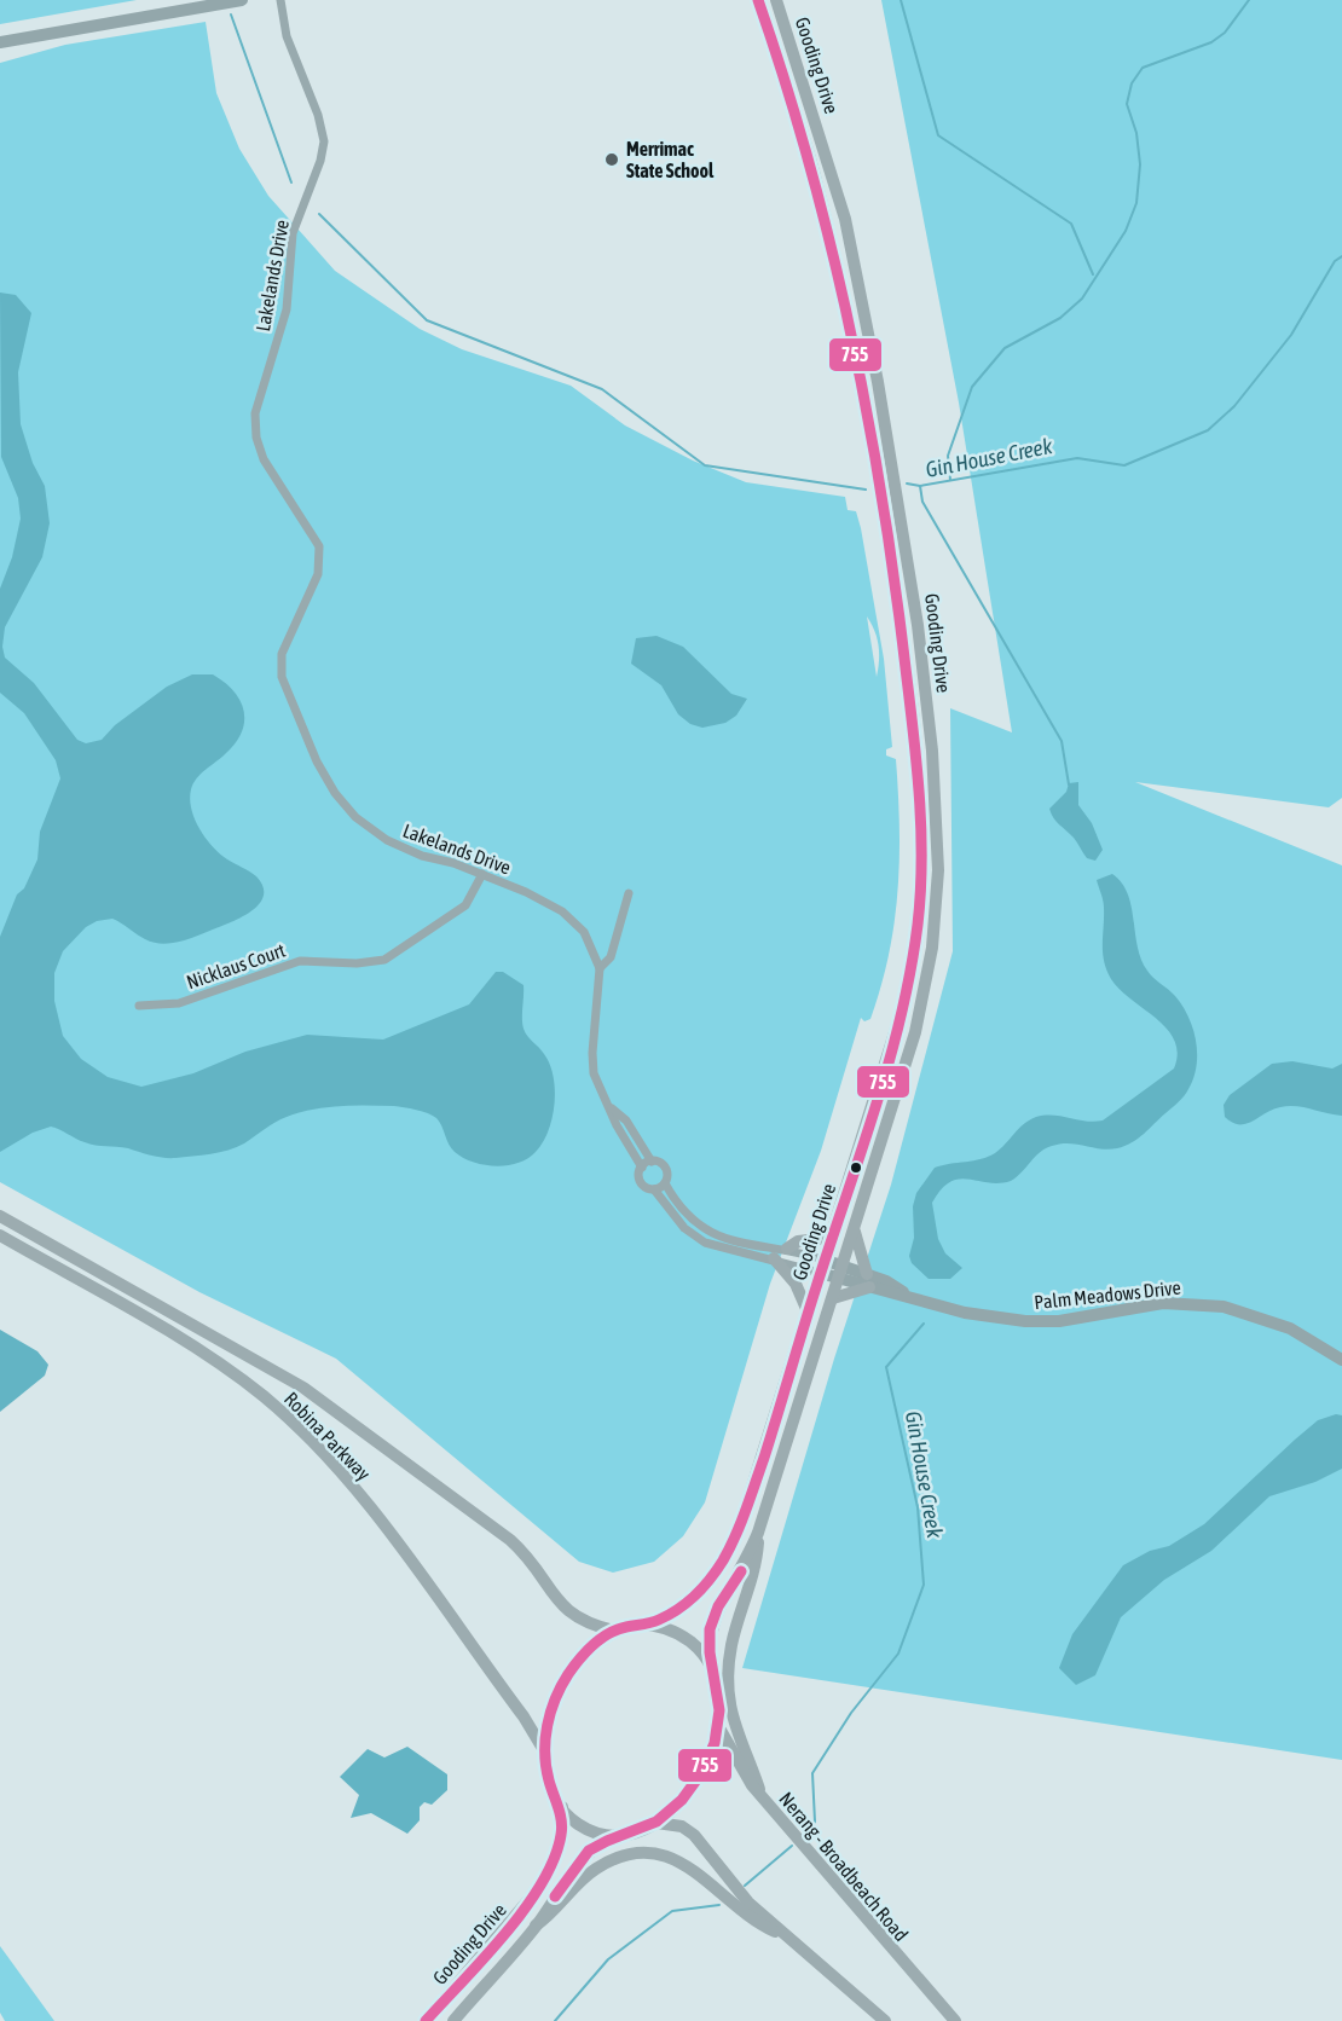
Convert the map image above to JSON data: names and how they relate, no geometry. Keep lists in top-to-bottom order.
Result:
{
  "streets": {
    "main road": ["Gooding Drive", "Robina Parkway", "Nerang - Broadbeach Road"],
    "street": ["Lakelands Drive", "Nicklaus Court", "Palm Meadows Drive"]
  },
  "crossings": [
    ["Gooding Drive", "Palm Meadows Drive"],
    ["Gooding Drive", "Robina Parkway"],
    ["Gooding Drive", "Nerang - Broadbeach Road"],
    ["Lakelands Drive", "Nicklaus Court"],
    ["Robina Parkway", "Nerang - Broadbeach Road"]
  ],
  "water": ["Gin House Creek"],
  "places": ["Merrimac State School"],
  "lines": ["transit line 755"]
}
